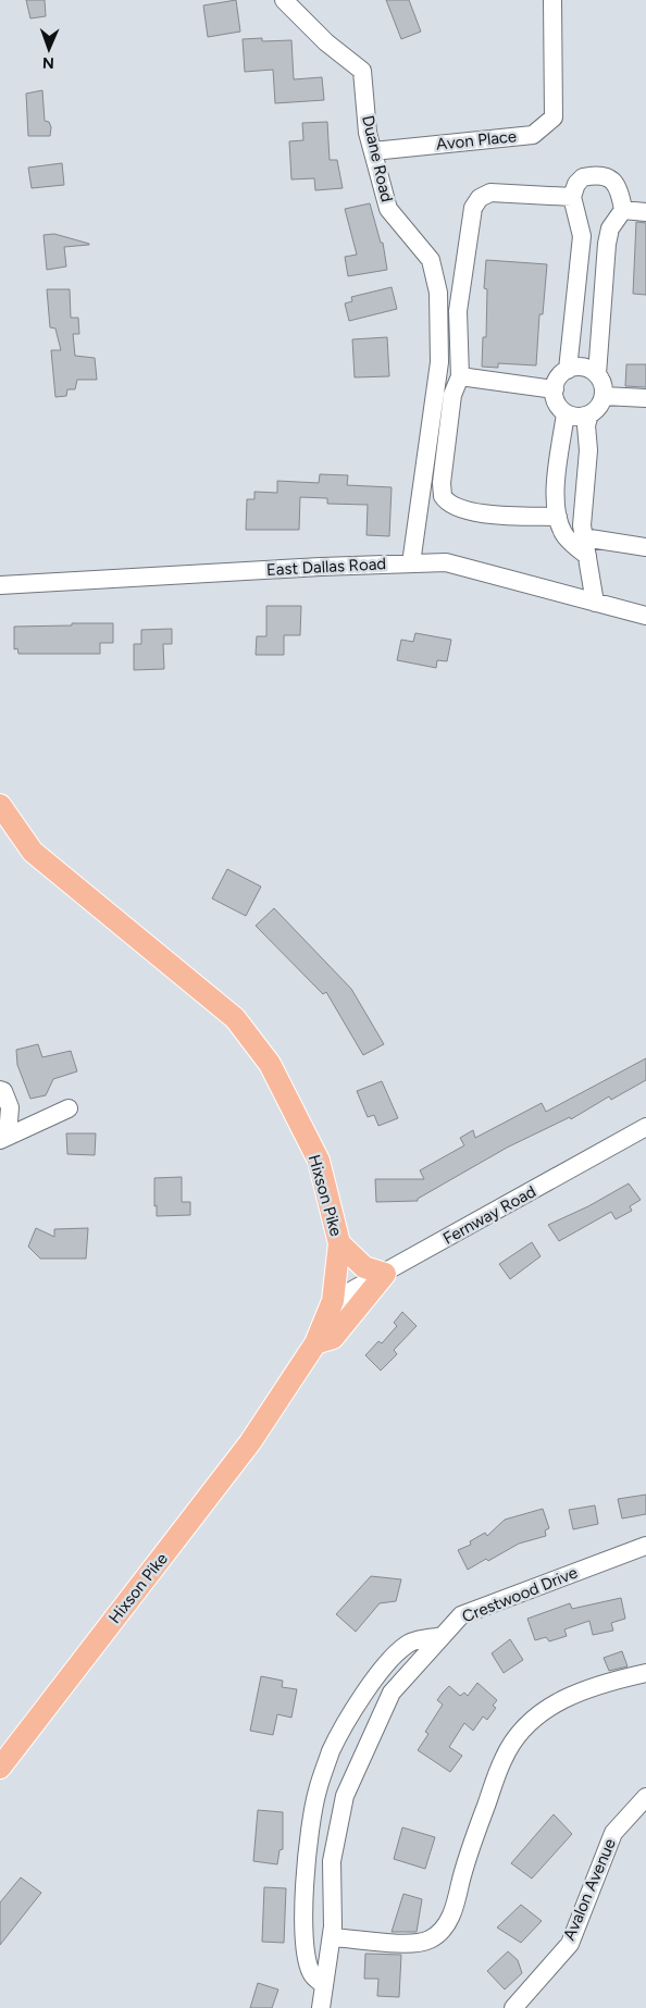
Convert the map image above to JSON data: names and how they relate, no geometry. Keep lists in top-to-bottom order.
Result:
{
  "streets": {
    "main road": ["Hixson Pike"],
    "street": [
      "Avon Place",
      "Duane Road",
      "East Dallas Road",
      "Fernway Road",
      "Crestwood Drive",
      "Avalon Avenue"
    ]
  },
  "crossings": [
    ["Avon Place", "Duane Road"],
    ["Duane Road", "East Dallas Road"],
    ["Hixson Pike", "Fernway Road"]
  ],
  "north": "bottom"
}
